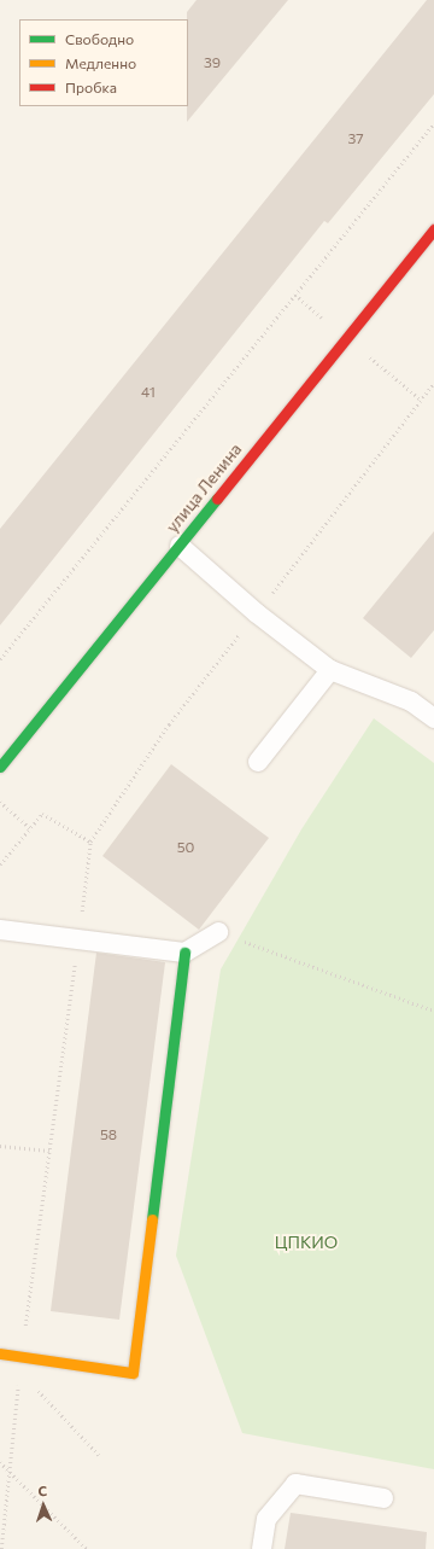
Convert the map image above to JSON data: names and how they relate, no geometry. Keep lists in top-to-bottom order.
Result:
{
  "streets": {
    "street": ["улица Ленина"]
  },
  "parks": ["ЦПКИО"],
  "house_numbers": [
    "39",
    "37",
    "41",
    "50",
    "58"
  ],
  "legend": ["Свободно", "Медленно", "Пробка"],
  "north": "top"
}
